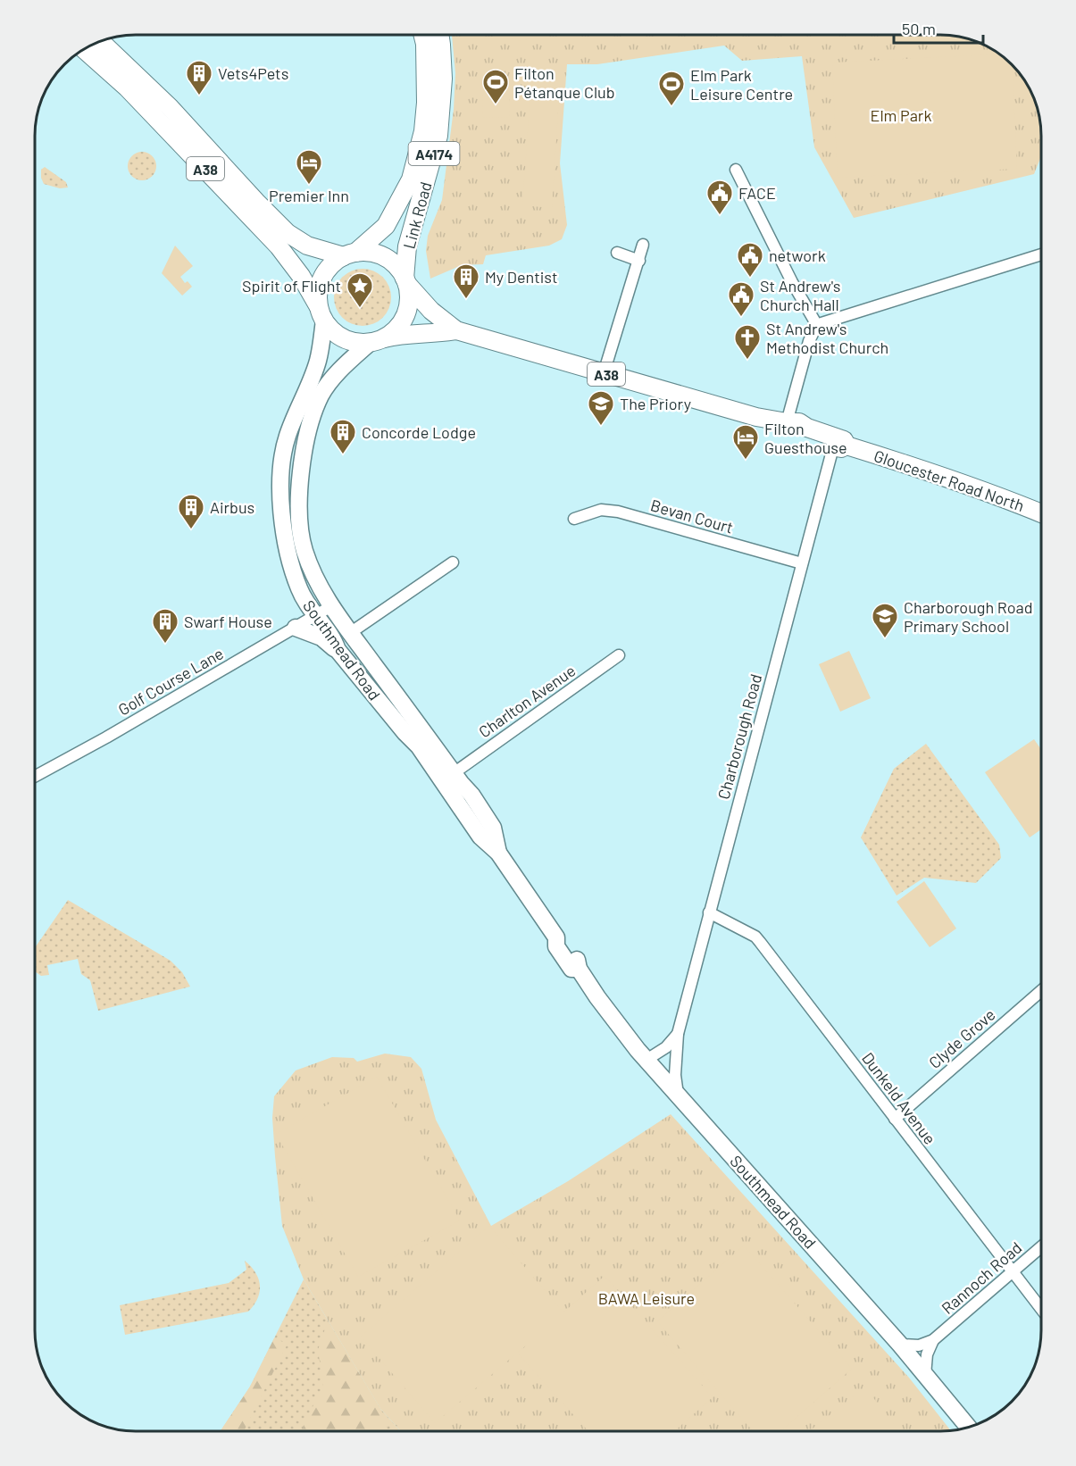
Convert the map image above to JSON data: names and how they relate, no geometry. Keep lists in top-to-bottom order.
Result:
{
  "streets": {
    "main road": [
      "A4174",
      "A38",
      "Link Road",
      "Gloucester Road North",
      "Southmead Road"
    ],
    "street": [
      "Bevan Court",
      "Golf Course Lane",
      "Charlton Avenue",
      "Charborough Road",
      "Clyde Grove",
      "Dunkeld Avenue",
      "Rannoch Road"
    ]
  },
  "crossings": [
    ["A38", "Link Road"],
    ["A38", "Gloucester Road North"],
    ["A38", "Southmead Road"],
    ["Link Road", "Gloucester Road North"],
    ["Link Road", "Southmead Road"],
    ["Gloucester Road North", "Southmead Road"],
    ["Gloucester Road North", "Charborough Road"],
    ["Bevan Court", "Charborough Road"],
    ["Southmead Road", "Golf Course Lane"],
    ["Southmead Road", "Charlton Avenue"],
    ["Southmead Road", "Charborough Road"],
    ["Charborough Road", "Dunkeld Avenue"],
    ["Clyde Grove", "Dunkeld Avenue"],
    ["Dunkeld Avenue", "Rannoch Road"]
  ],
  "parks": ["Elm Park", "BAWA Leisure"],
  "places": {
    "building": [
      "Vets4Pets",
      "My Dentist",
      "Concorde Lodge",
      "Airbus",
      "Swarf House"
    ],
    "sports": ["Filton Pétanque Club", "Elm Park Leisure Centre"],
    "hotel": ["Premier Inn", "Filton Guesthouse"],
    "public building": ["FACE", "network", "St Andrew's Church Hall"],
    "place": ["Spirit of Flight"],
    "church": ["St Andrew's Methodist Church"],
    "school or university": ["The Priory", "Charborough Road Primary School"]
  },
  "scale_bar": "50 m"
}
